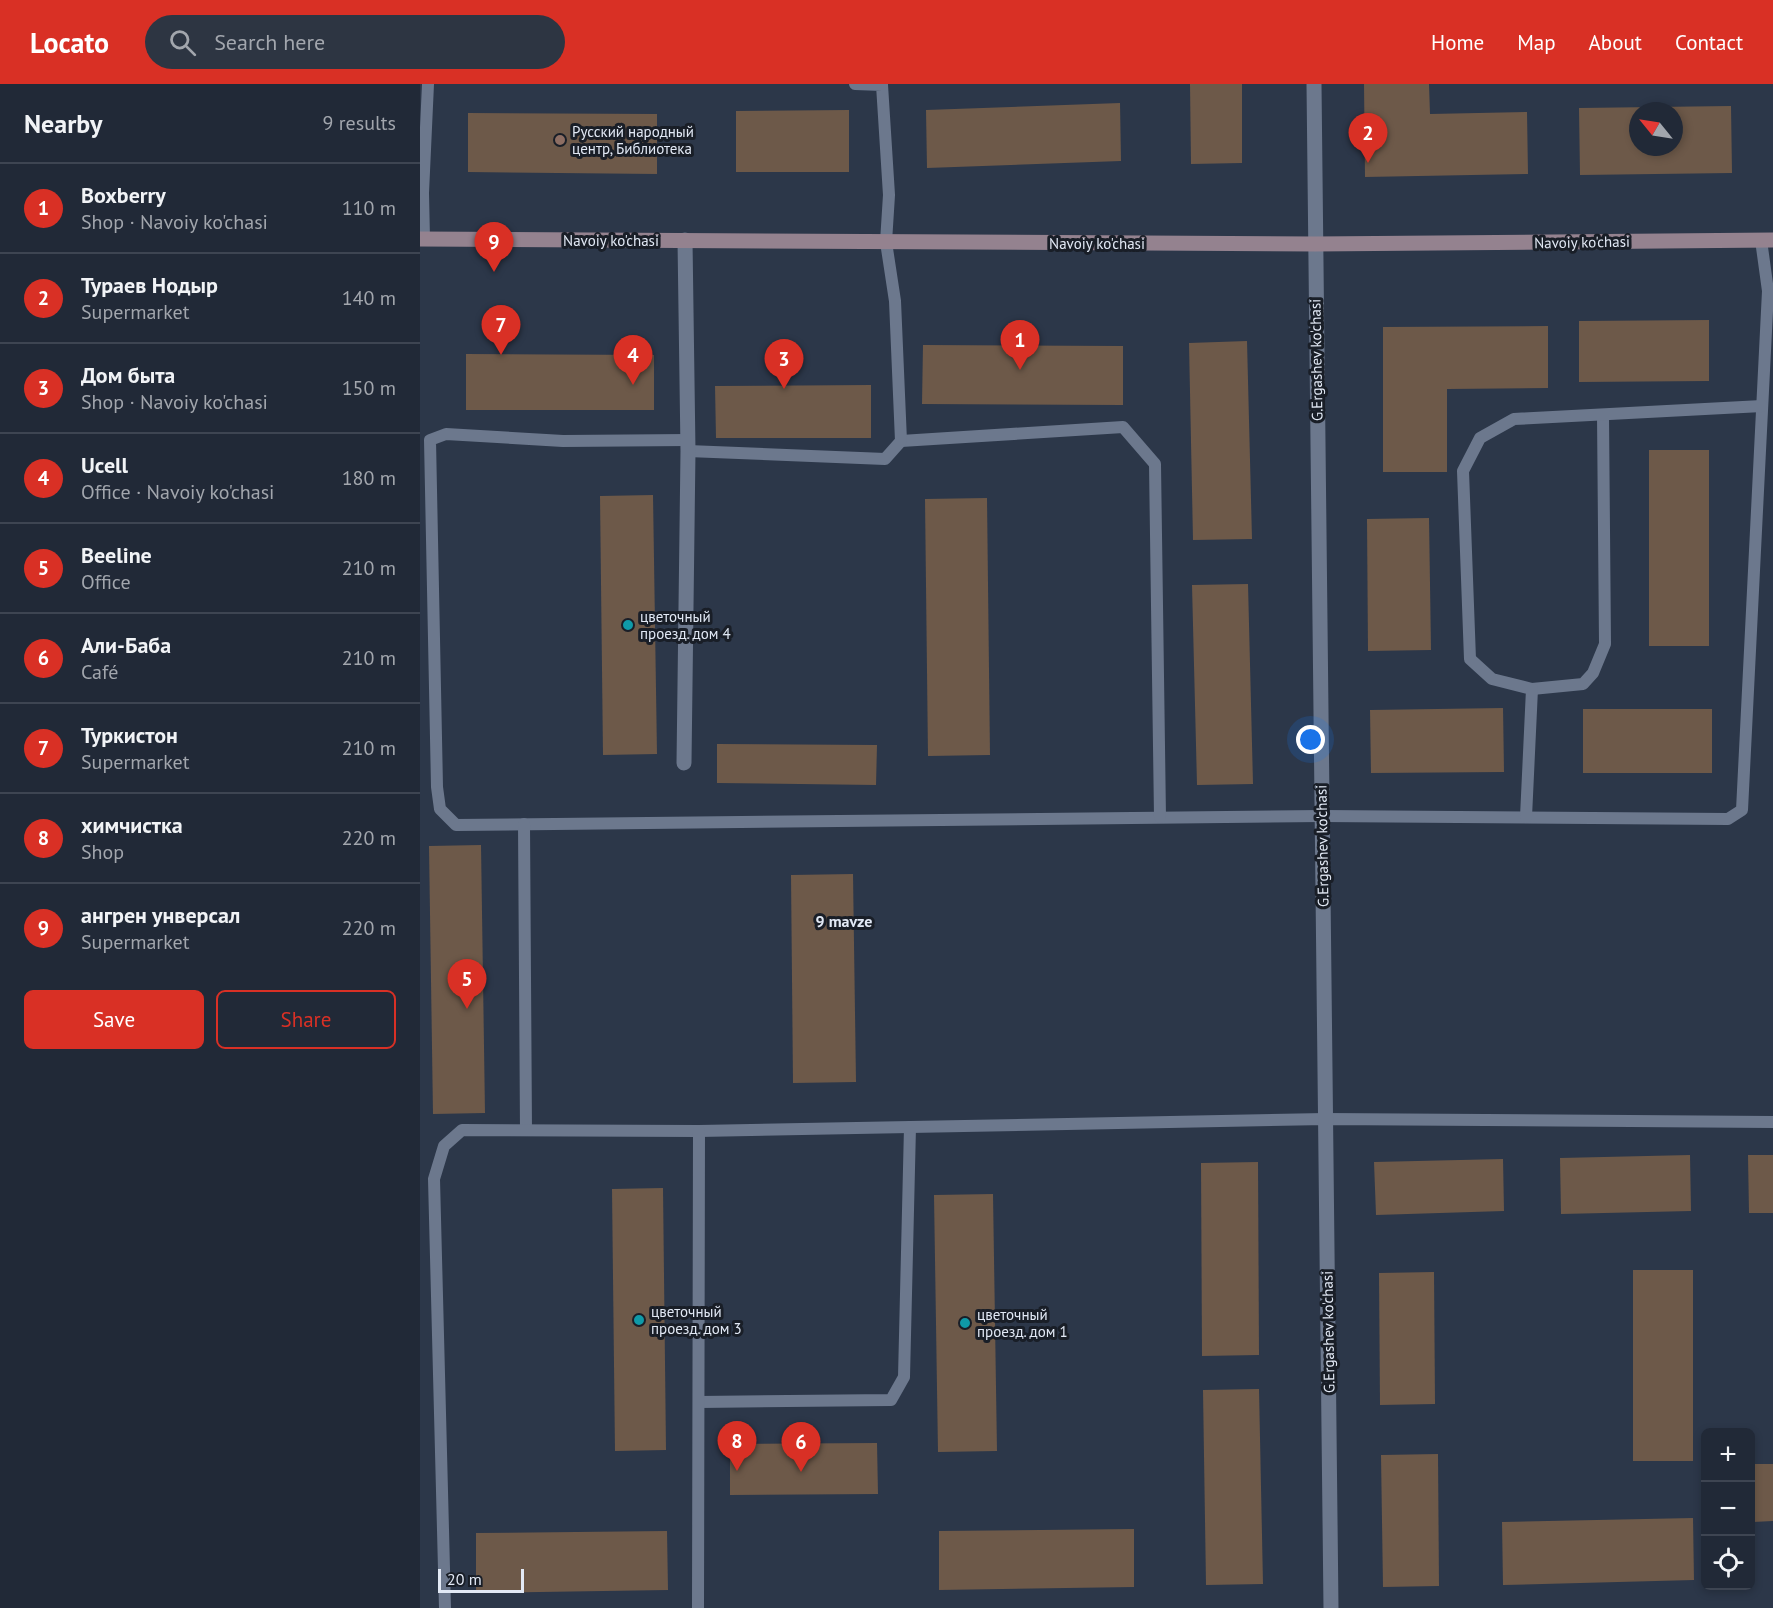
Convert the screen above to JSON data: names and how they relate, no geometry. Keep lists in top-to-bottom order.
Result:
{
  "streets": {
    "main road": ["Navoiy ko'chasi"],
    "street": ["G.Ergashev ko'chasi"]
  },
  "crossings": [
    ["Navoiy ko'chasi", "G.Ergashev ko'chasi"]
  ],
  "districts": ["9 mavze"],
  "places": [
    "Русский народный центр, Библиотека",
    "цветочный проезд. дом 4",
    "цветочный проезд. дом 3",
    "цветочный проезд. дом 1"
  ],
  "scale_bar": "20 m",
  "north": "top left",
  "page": {
    "header": "Locato",
    "search": "Search here",
    "nav": [
      "Home",
      "Map",
      "About",
      "Contact"
    ],
    "heading": ["Nearby", "9 results"],
    "pins": [
      "2",
      "9",
      "7",
      "1",
      "4",
      "3",
      "5",
      "8",
      "6"
    ],
    "list": [
      {
        "mark": "1",
        "name": "Boxberry",
        "note": "Shop · Navoiy ko'chasi",
        "value": "110 m"
      },
      {
        "mark": "2",
        "name": "Тураев Нодыр",
        "note": "Supermarket",
        "value": "140 m"
      },
      {
        "mark": "3",
        "name": "Дом быта",
        "note": "Shop · Navoiy ko'chasi",
        "value": "150 m"
      },
      {
        "mark": "4",
        "name": "Ucell",
        "note": "Office · Navoiy ko'chasi",
        "value": "180 m"
      },
      {
        "mark": "5",
        "name": "Beeline",
        "note": "Office",
        "value": "210 m"
      },
      {
        "mark": "6",
        "name": "Али-Баба",
        "note": "Café",
        "value": "210 m"
      },
      {
        "mark": "7",
        "name": "Туркистон",
        "note": "Supermarket",
        "value": "210 m"
      },
      {
        "mark": "8",
        "name": "химчистка",
        "note": "Shop",
        "value": "220 m"
      },
      {
        "mark": "9",
        "name": "ангрен унверсал",
        "note": "Supermarket",
        "value": "220 m"
      }
    ],
    "buttons": ["Save", "Share"],
    "map_buttons": ["+", "−"],
    "scale": "20 m"
  }
}
